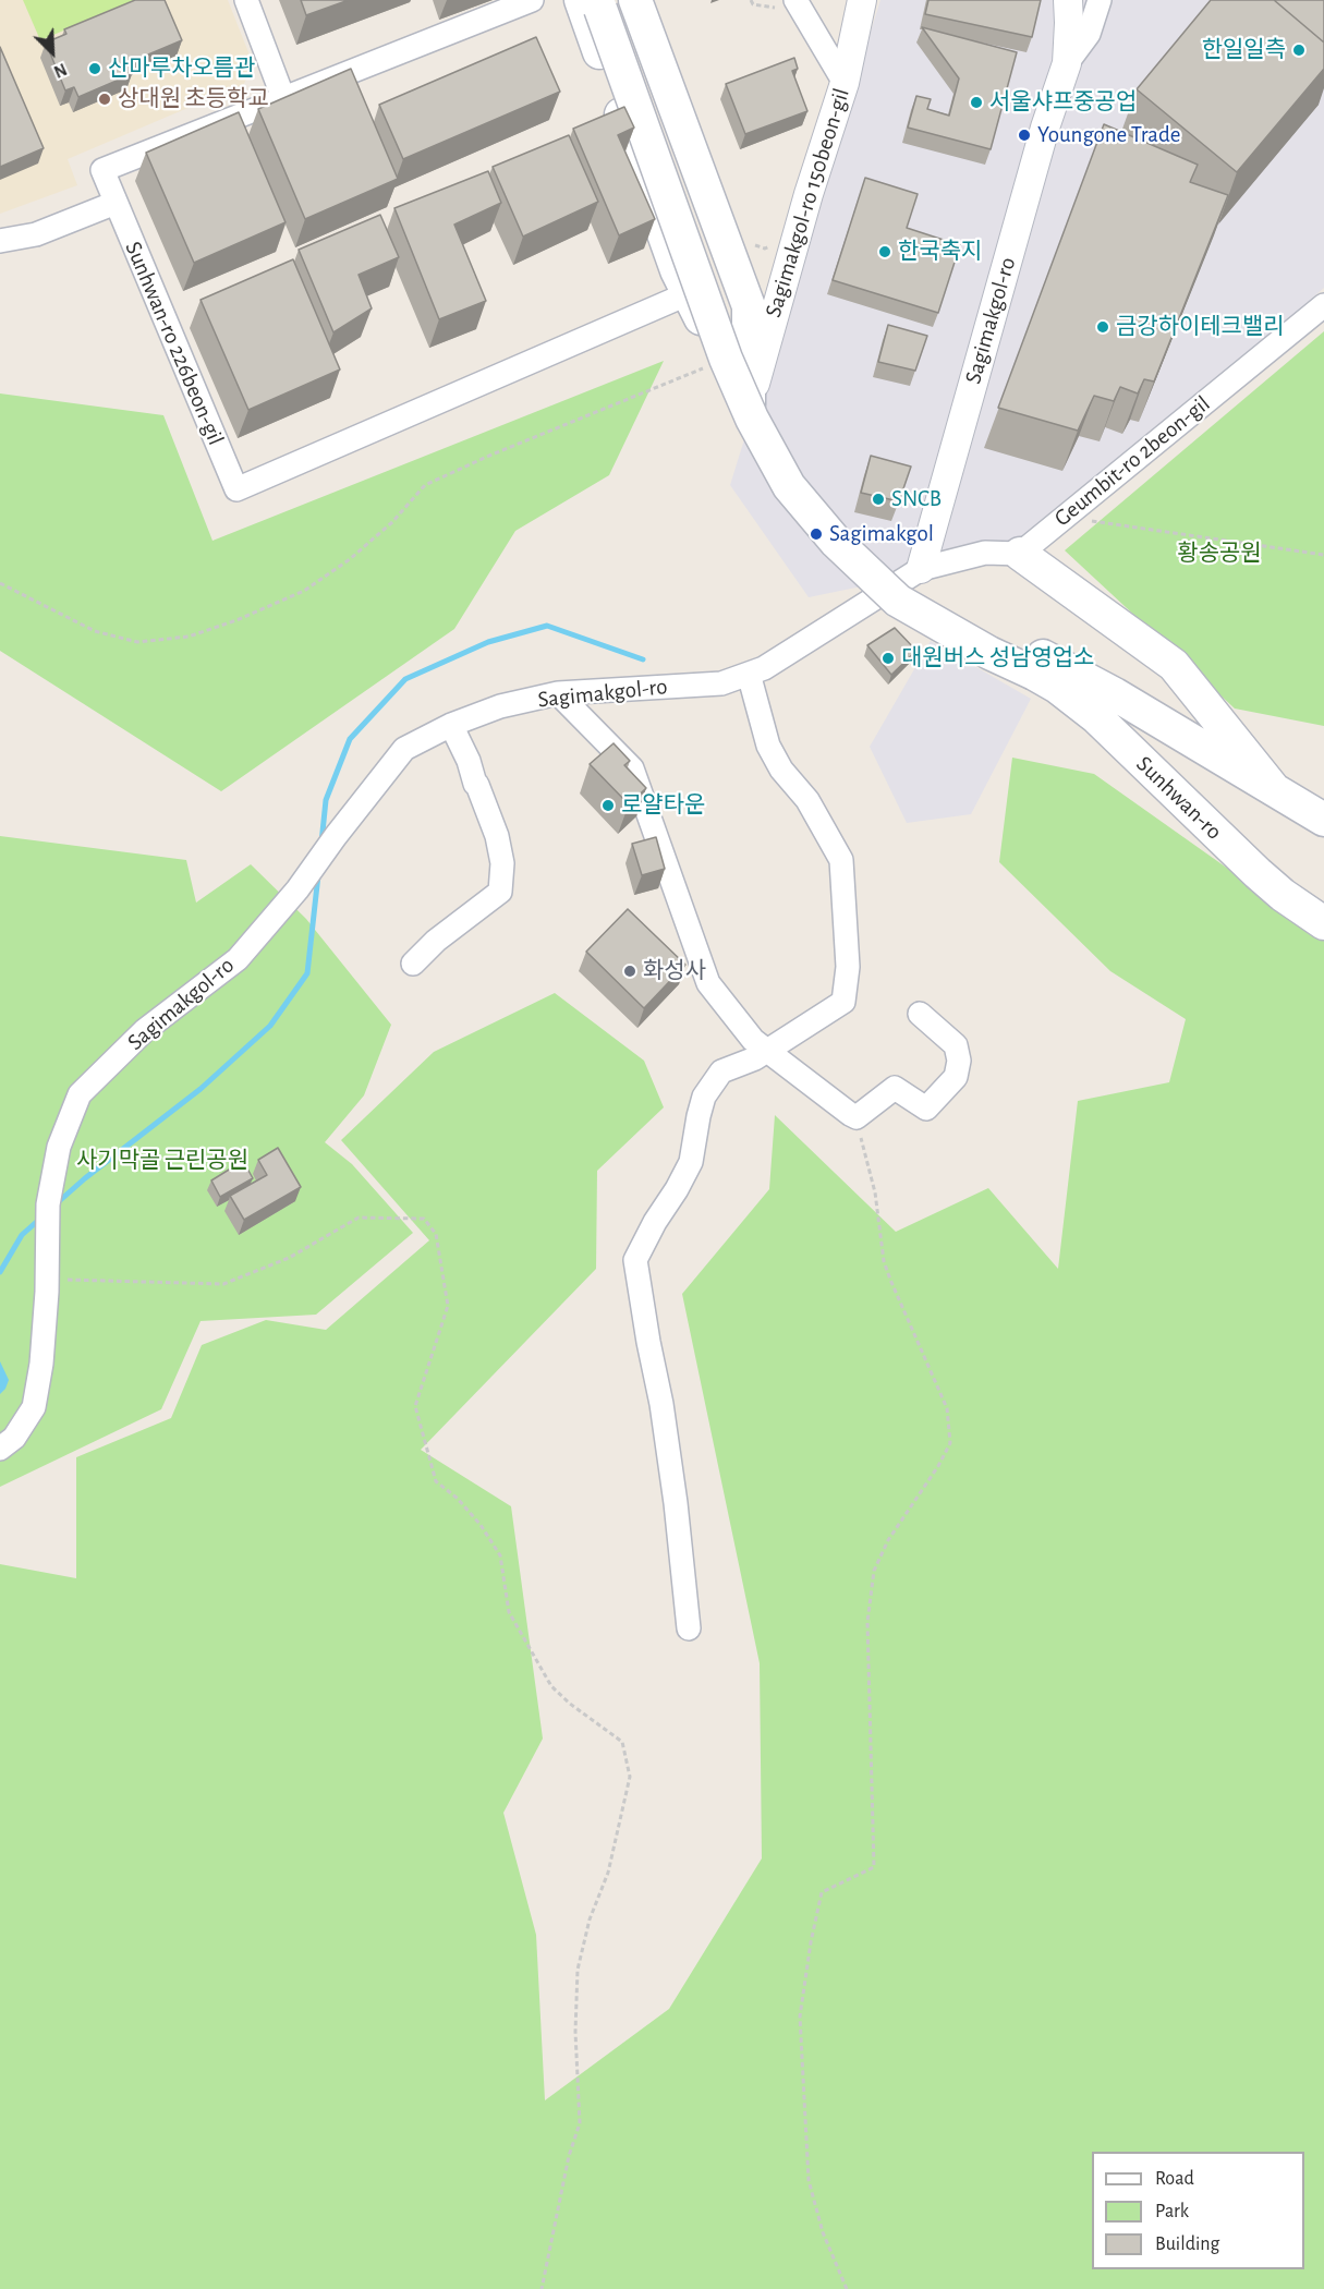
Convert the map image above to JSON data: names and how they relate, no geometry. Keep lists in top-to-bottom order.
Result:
{
  "streets": {
    "main road": ["Sunhwan-ro"],
    "street": [
      "Sagimakgol-ro 150beon-gil",
      "Sagimakgol-ro",
      "Sunhwan-ro 226beon-gil",
      "Geumbit-ro 2beon-gil"
    ]
  },
  "parks": ["황송공원", "사기막골 근린공원"],
  "places": [
    "한일일측",
    "산마루차오름관",
    "상대원 초등학교",
    "서울샤프중공업",
    "Youngone Trade",
    "한국축지",
    "금강하이테크밸리",
    "SNCB",
    "Sagimakgol",
    "대원버스 성남영업소",
    "로얄타운",
    "화성사"
  ],
  "legend": ["Road", "Park", "Building"],
  "north": "bottom right"
}
